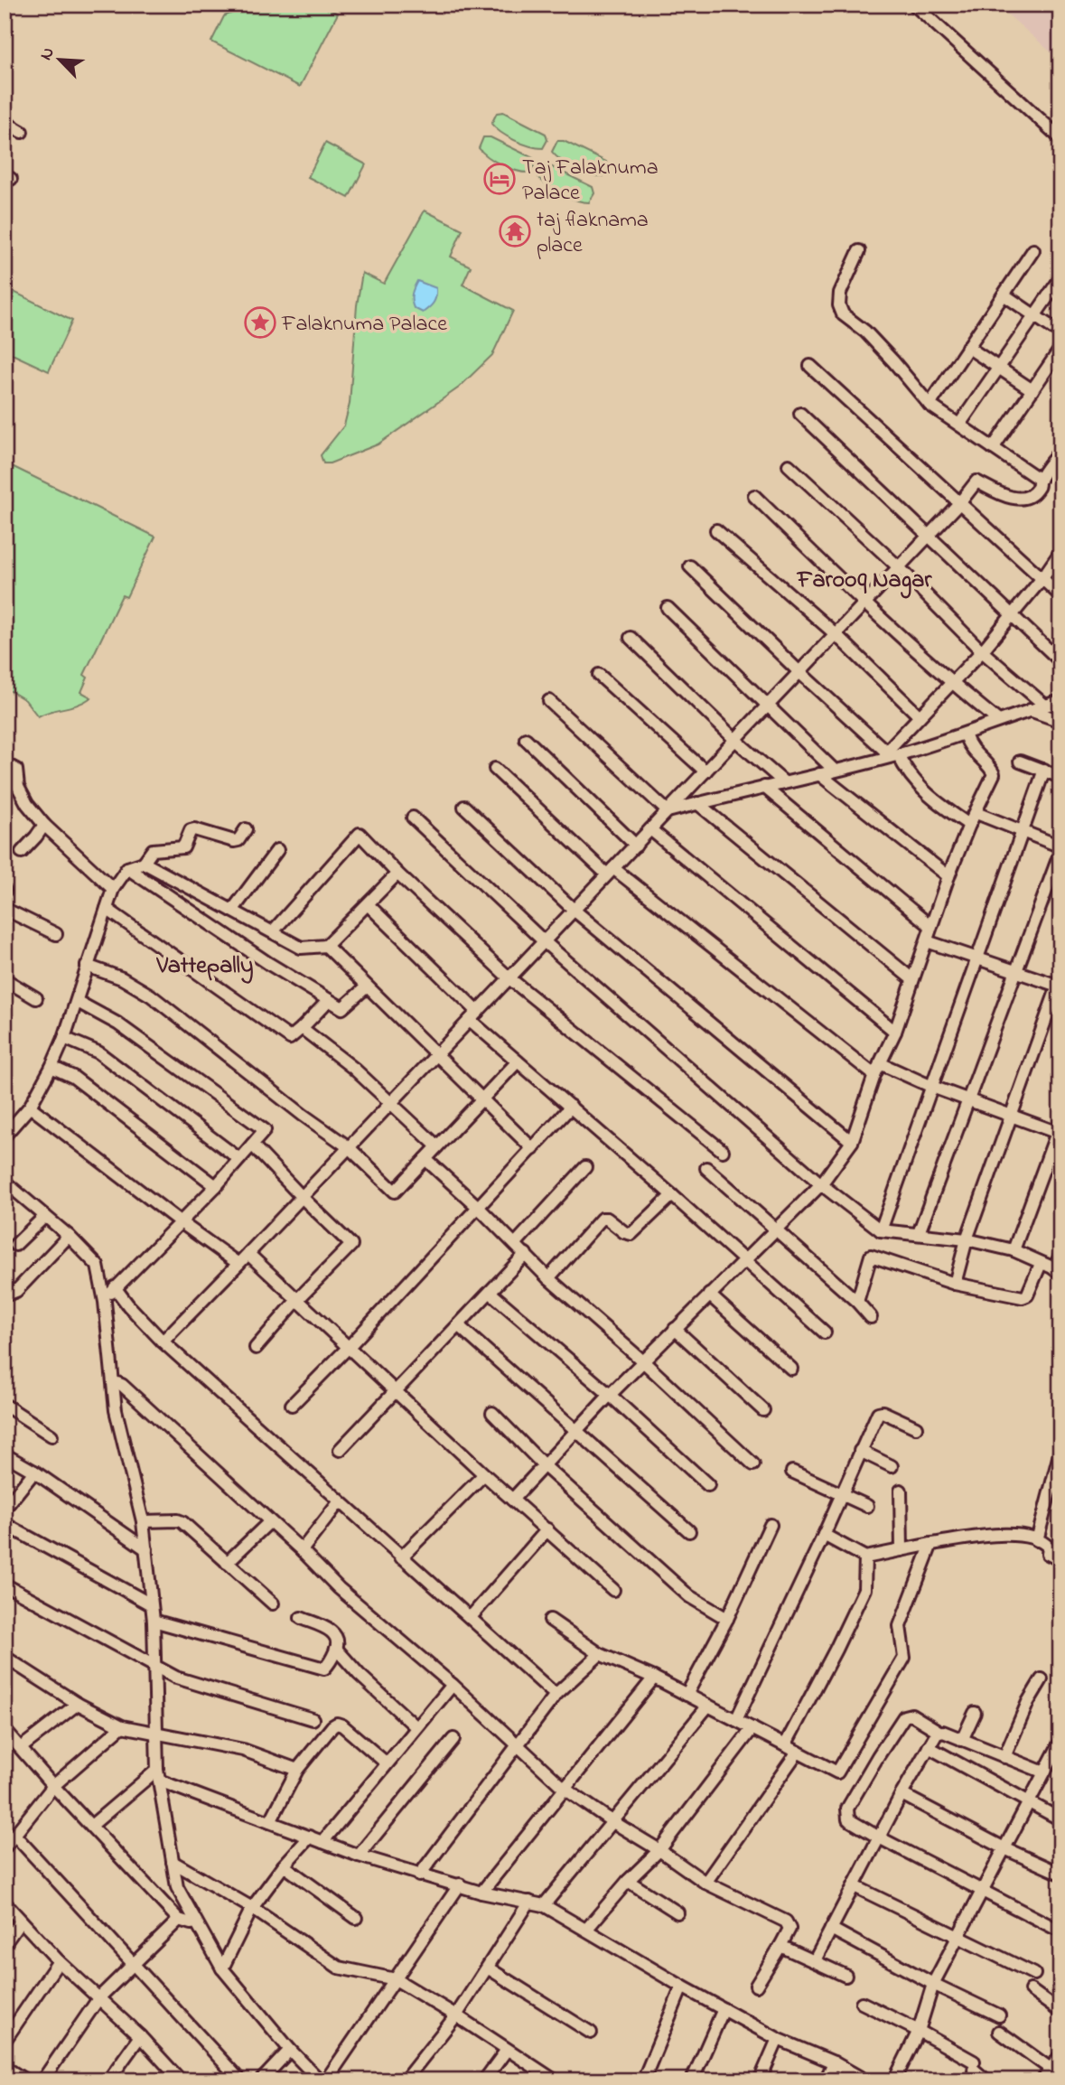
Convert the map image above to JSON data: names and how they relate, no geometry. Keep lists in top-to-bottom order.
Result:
{
  "districts": ["Farooq Nagar", "Vattepally"],
  "places": {
    "hotel": ["Taj Falaknuma Palace"],
    "temple": ["taj flaknama place"],
    "place": ["Falaknuma Palace"]
  },
  "north": "top left"
}
